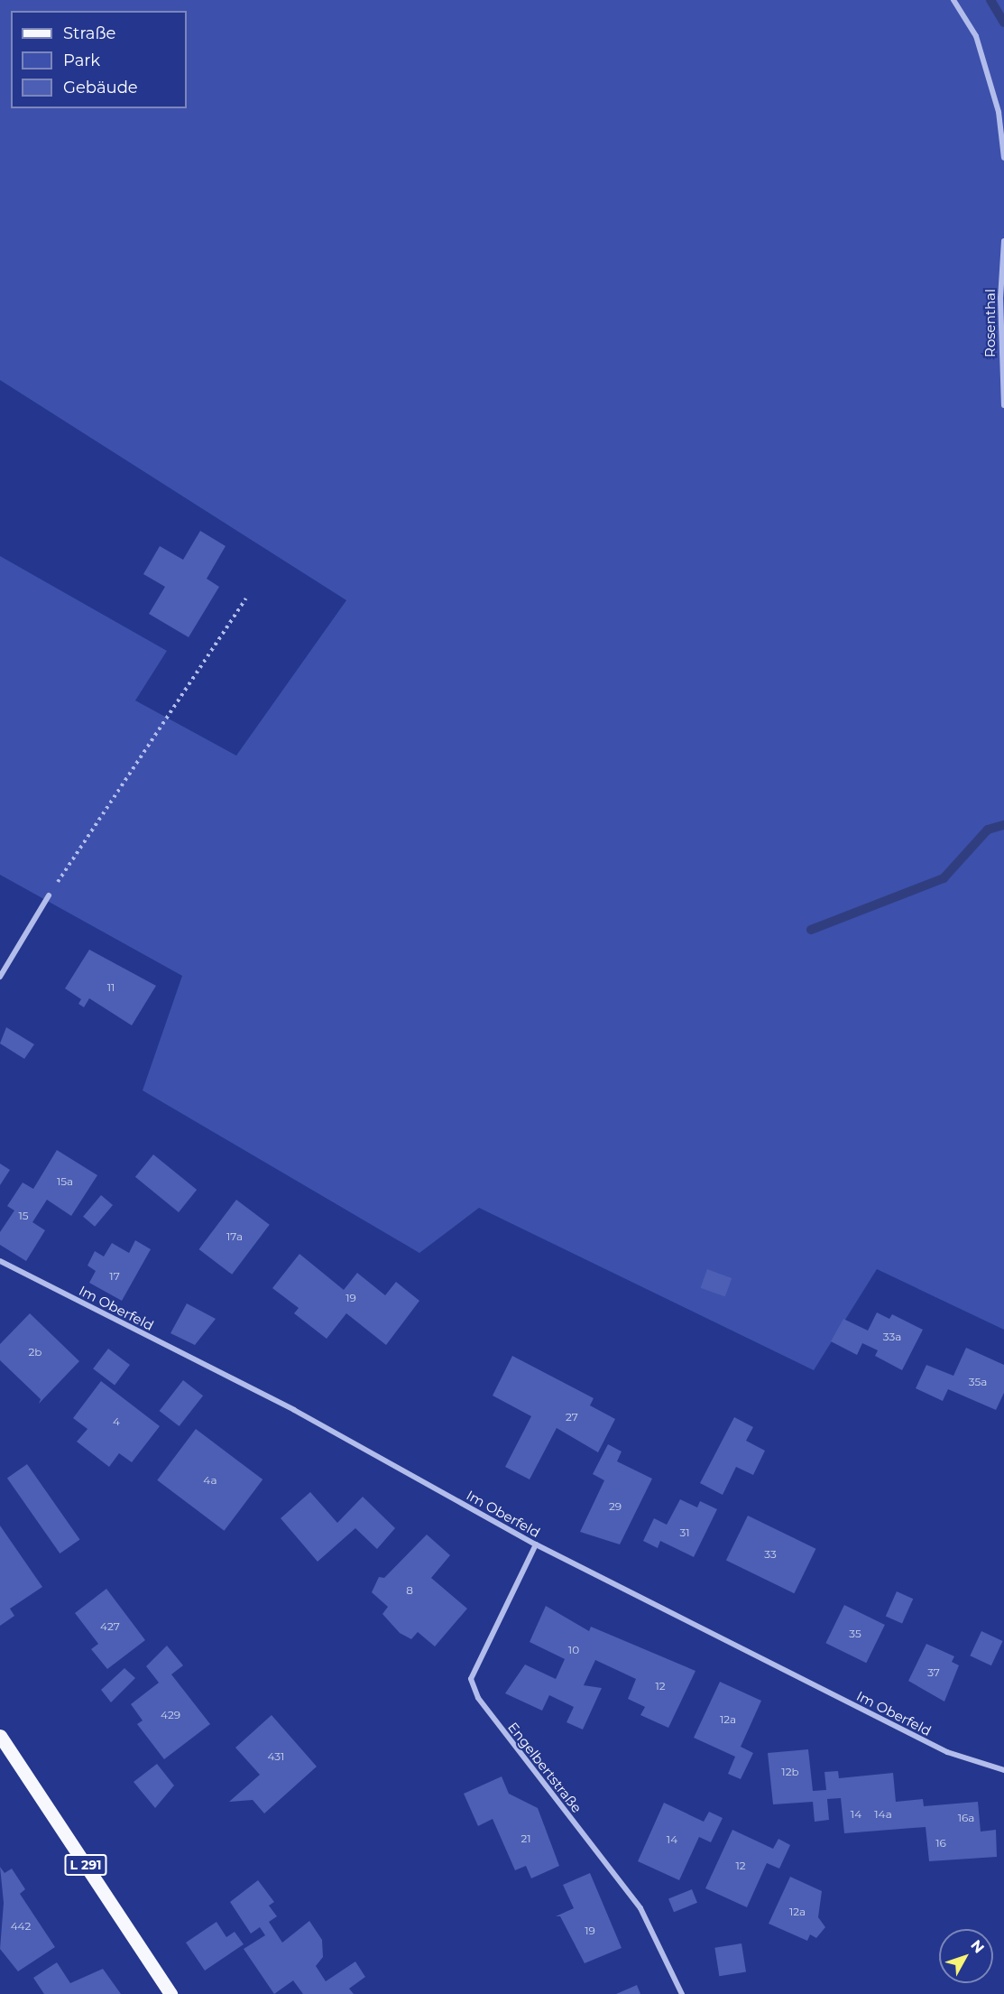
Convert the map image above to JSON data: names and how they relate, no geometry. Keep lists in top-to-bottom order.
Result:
{
  "streets": {
    "main road": ["L 291"],
    "street": ["Rosenthal", "Im Oberfeld", "Engelbertstraße"]
  },
  "crossings": [
    ["Im Oberfeld", "Engelbertstraße"]
  ],
  "house_numbers": [
    "11",
    "15a",
    "15",
    "17a",
    "17",
    "19",
    "33a",
    "2b",
    "35a",
    "27",
    "4",
    "4a",
    "29",
    "31",
    "33",
    "8",
    "427",
    "35",
    "10",
    "37",
    "12",
    "429",
    "12a",
    "431",
    "12b",
    "14",
    "14a",
    "16a",
    "21",
    "14",
    "16",
    "12",
    "12a",
    "442",
    "19"
  ],
  "legend": ["Straße", "Park", "Gebäude"],
  "north": "top right"
}
